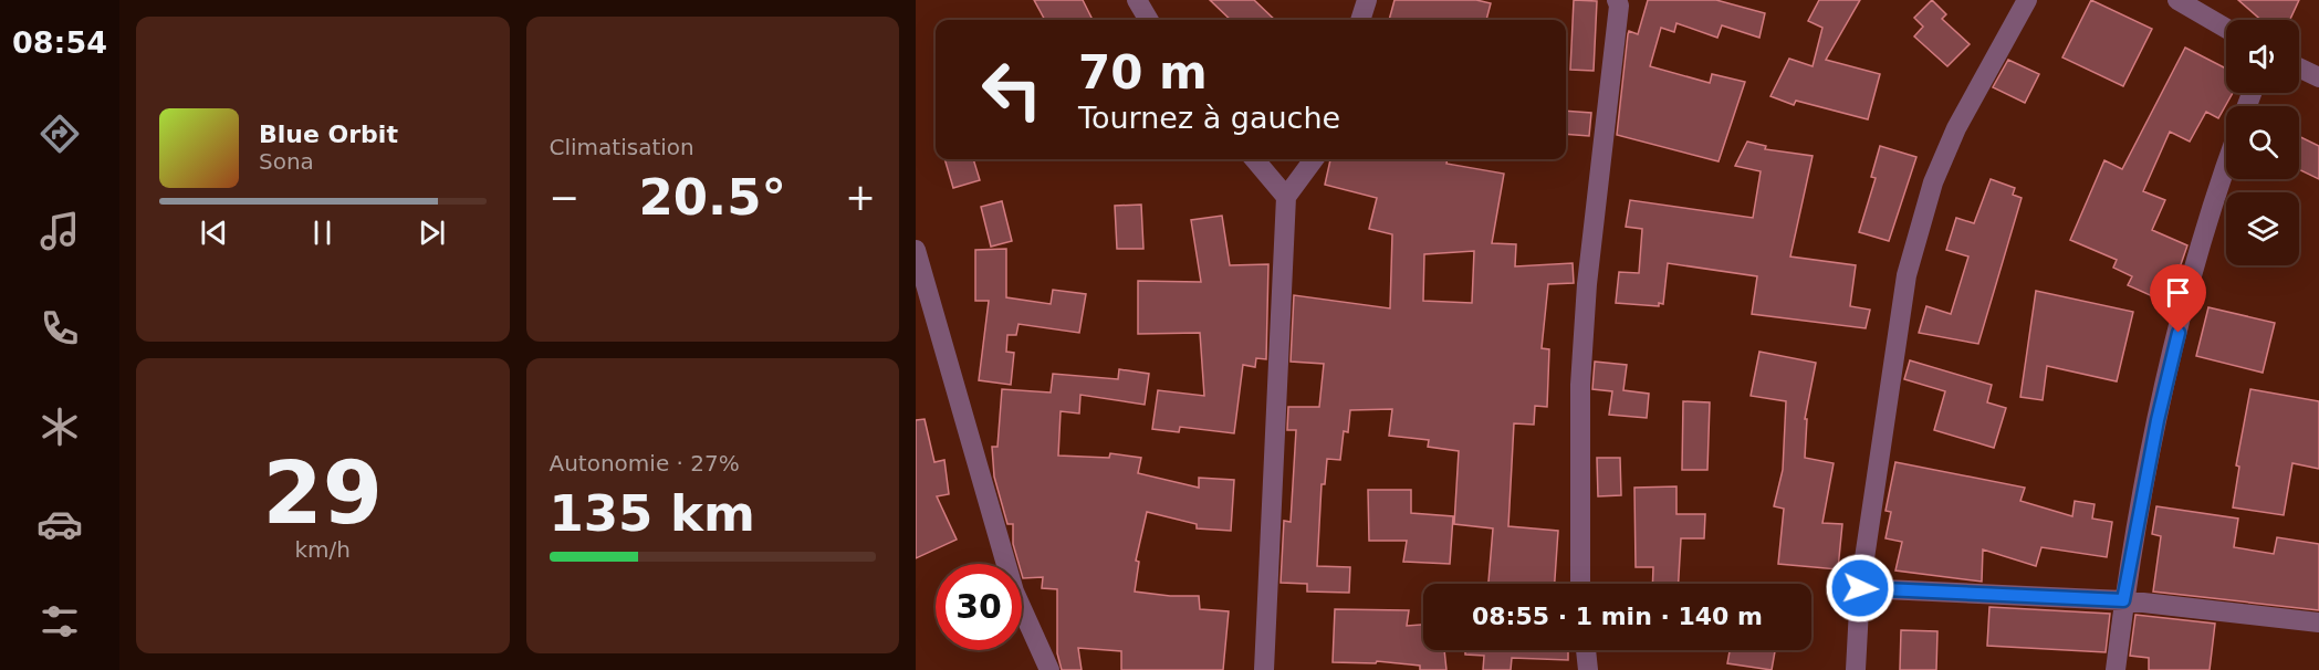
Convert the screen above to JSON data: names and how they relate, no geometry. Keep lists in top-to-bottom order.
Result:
{
  "page": {
    "tabs": "08:54",
    "tile": [
      "Climatisation",
      ["29", "km/h"],
      ["Autonomie · 27%", "135 km"]
    ],
    "turn": ["70 m", "Tournez à gauche"],
    "song": ["Blue Orbit", "Sona"],
    "heat": ["−", "20.5°", "+"],
    "limit": "30",
    "trip": "08:55 · 1 min · 140 m"
  }
}
